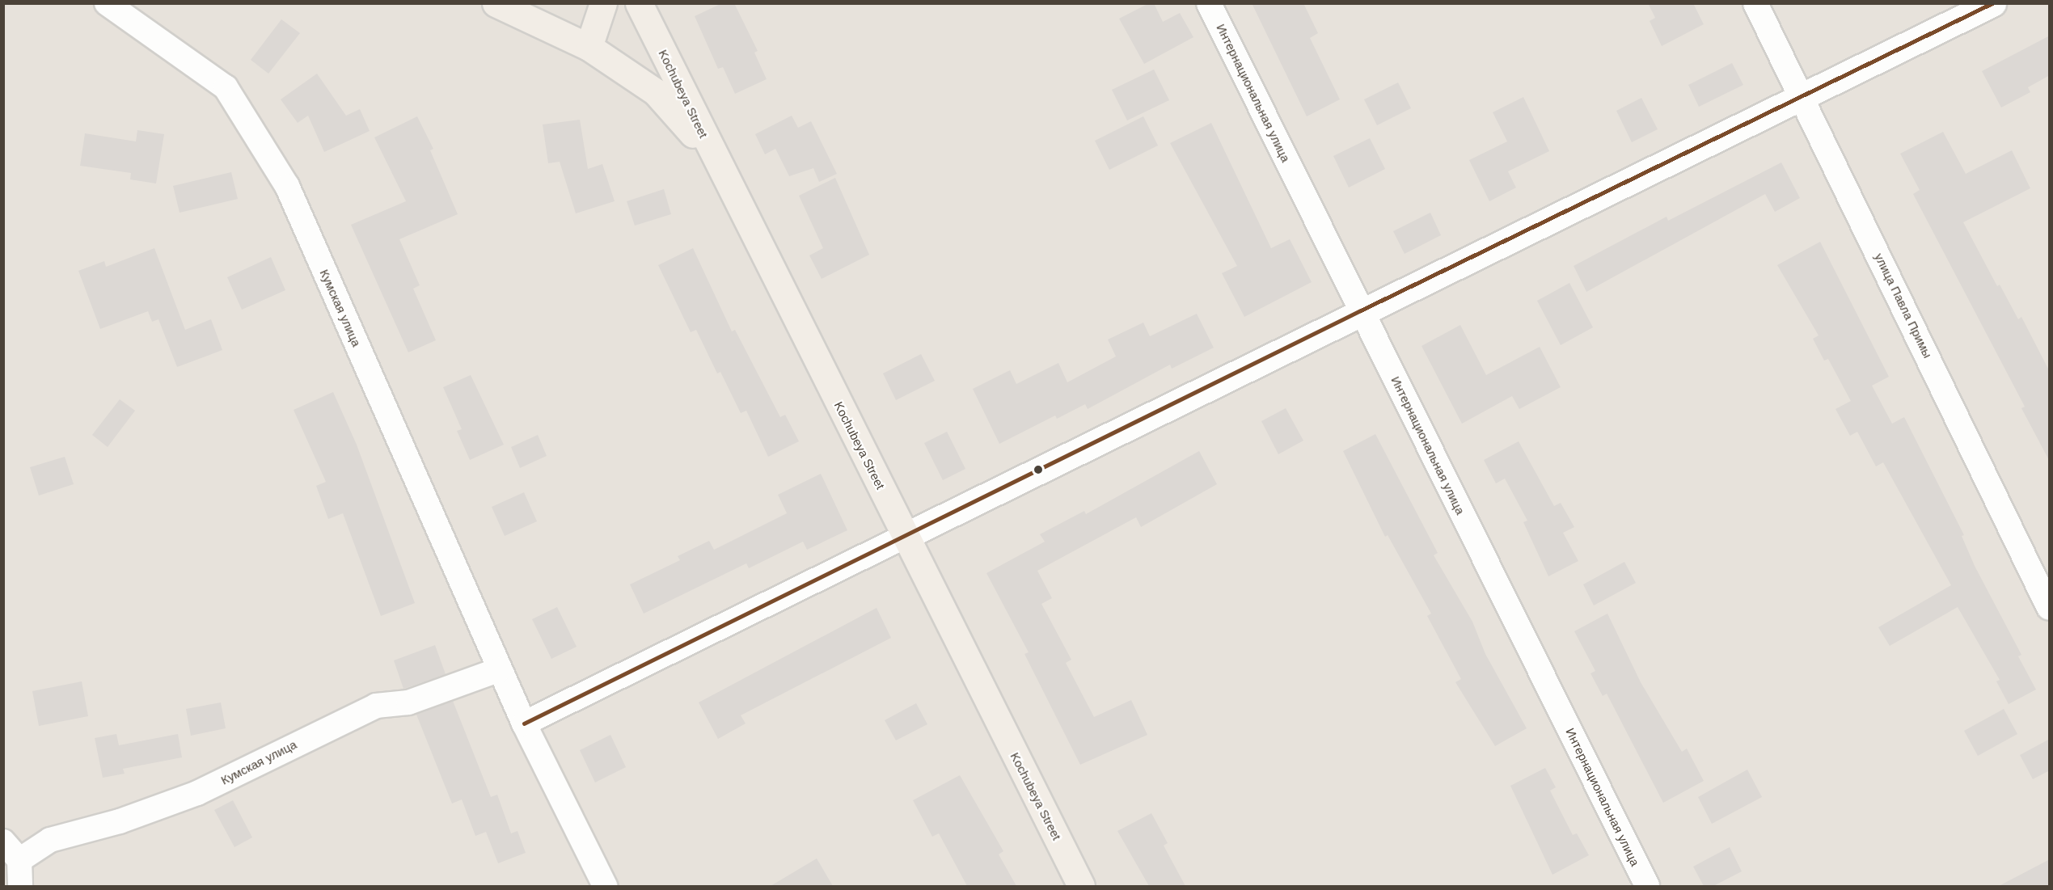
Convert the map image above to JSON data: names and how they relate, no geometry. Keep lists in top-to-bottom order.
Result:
{
  "streets": {
    "main road": ["Kochubeya Street"],
    "street": ["Интернациональная улица", "улица Павла Примы", "Кумская улица"]
  }
}
